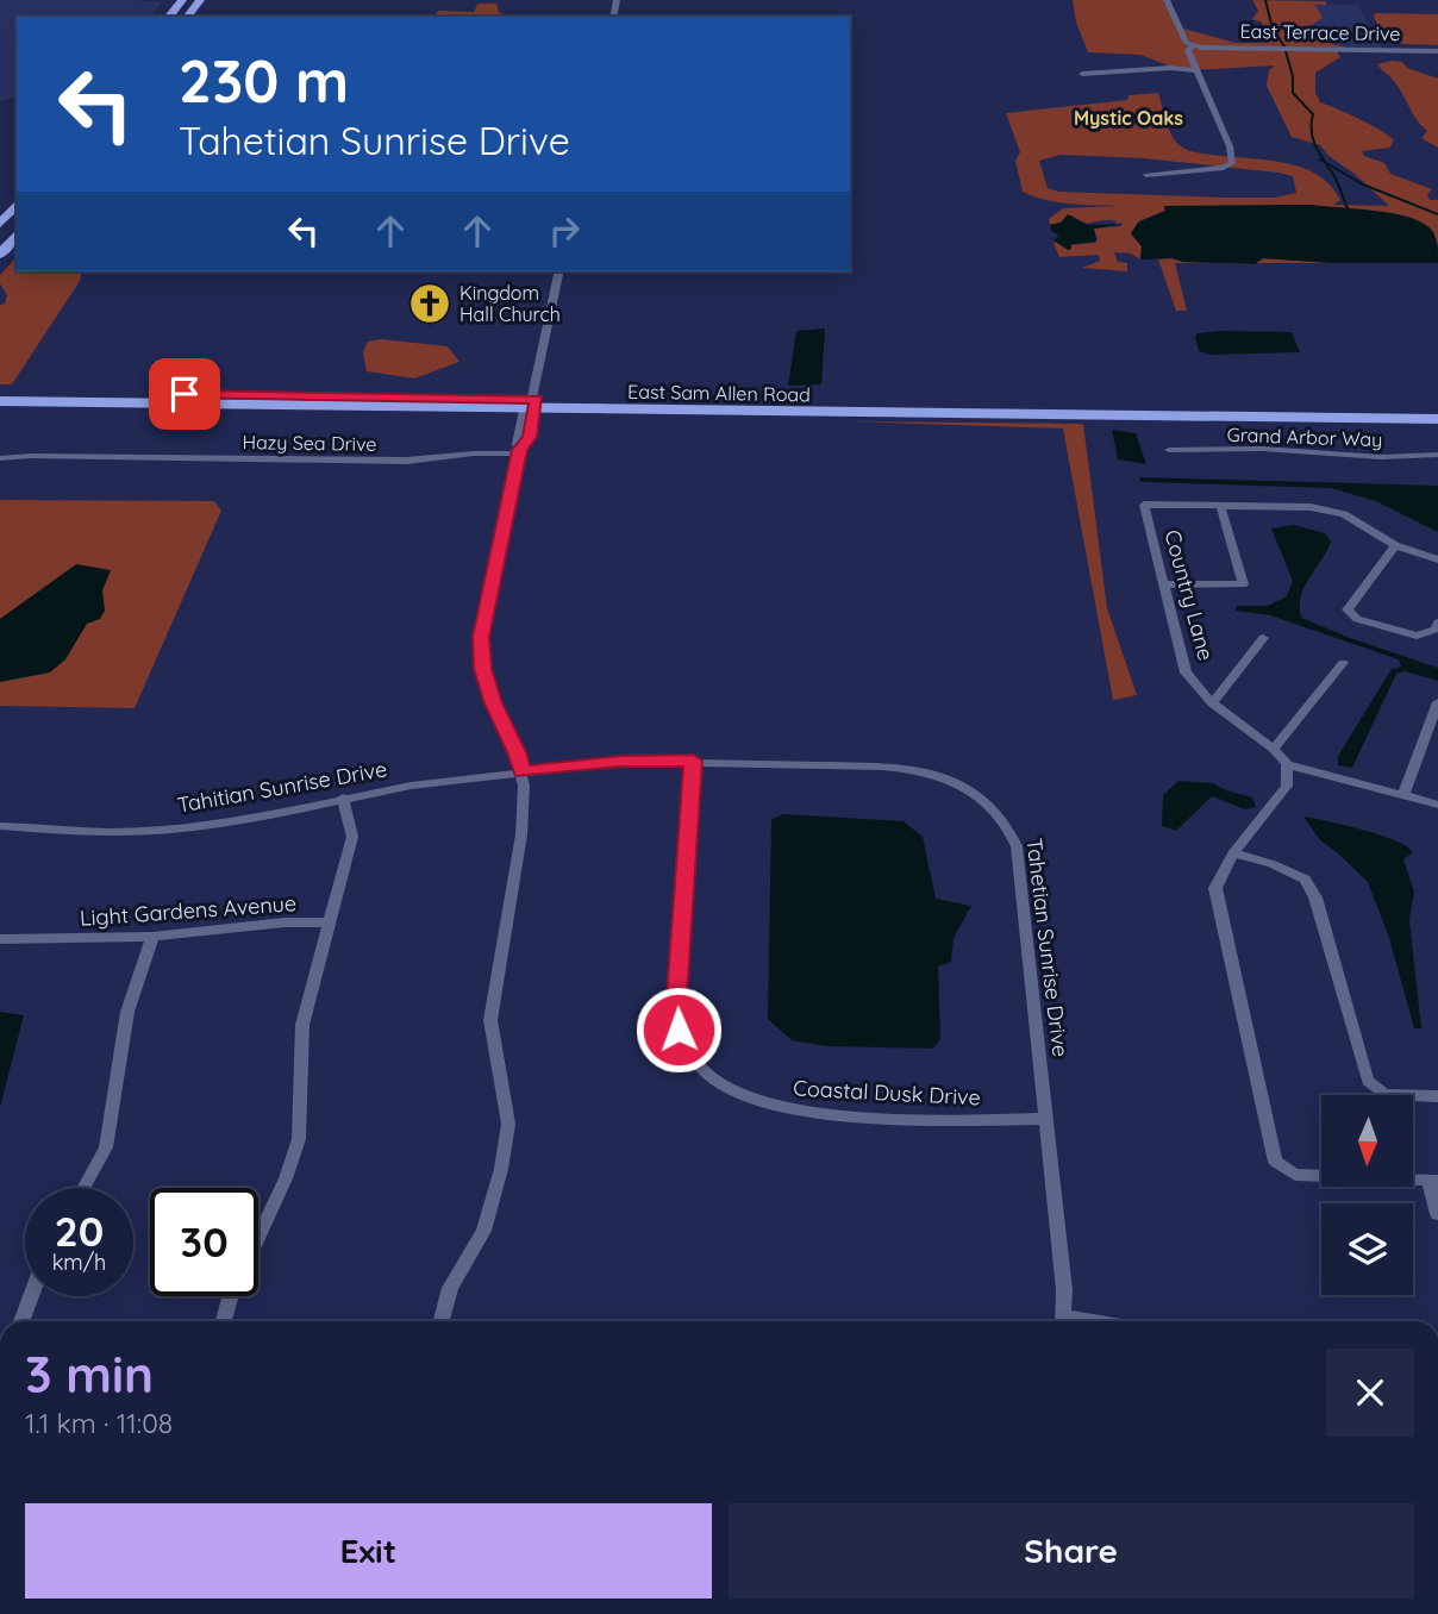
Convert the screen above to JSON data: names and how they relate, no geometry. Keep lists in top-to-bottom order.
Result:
{
  "streets": {
    "main road": ["East Sam Allen Road"],
    "street": [
      "East Terrace Drive",
      "Grand Arbor Way",
      "Hazy Sea Drive",
      "Country Lane",
      "Tahitian Sunrise Drive",
      "Light Gardens Avenue",
      "Tahetian Sunrise Drive",
      "Coastal Dusk Drive"
    ]
  },
  "crossings": [
    ["Tahitian Sunrise Drive", "Tahetian Sunrise Drive"],
    ["Tahetian Sunrise Drive", "Coastal Dusk Drive"]
  ],
  "districts": ["Mystic Oaks"],
  "places": {
    "church": ["Kingdom Hall Church"]
  },
  "north": "bottom",
  "page": {
    "turn": ["230 m", "Tahetian Sunrise Drive"],
    "speed": "20 km/h",
    "limit": "30",
    "heading": ["3 min", "1.1 km · 11:08"],
    "buttons": ["Exit", "Share"]
  }
}
